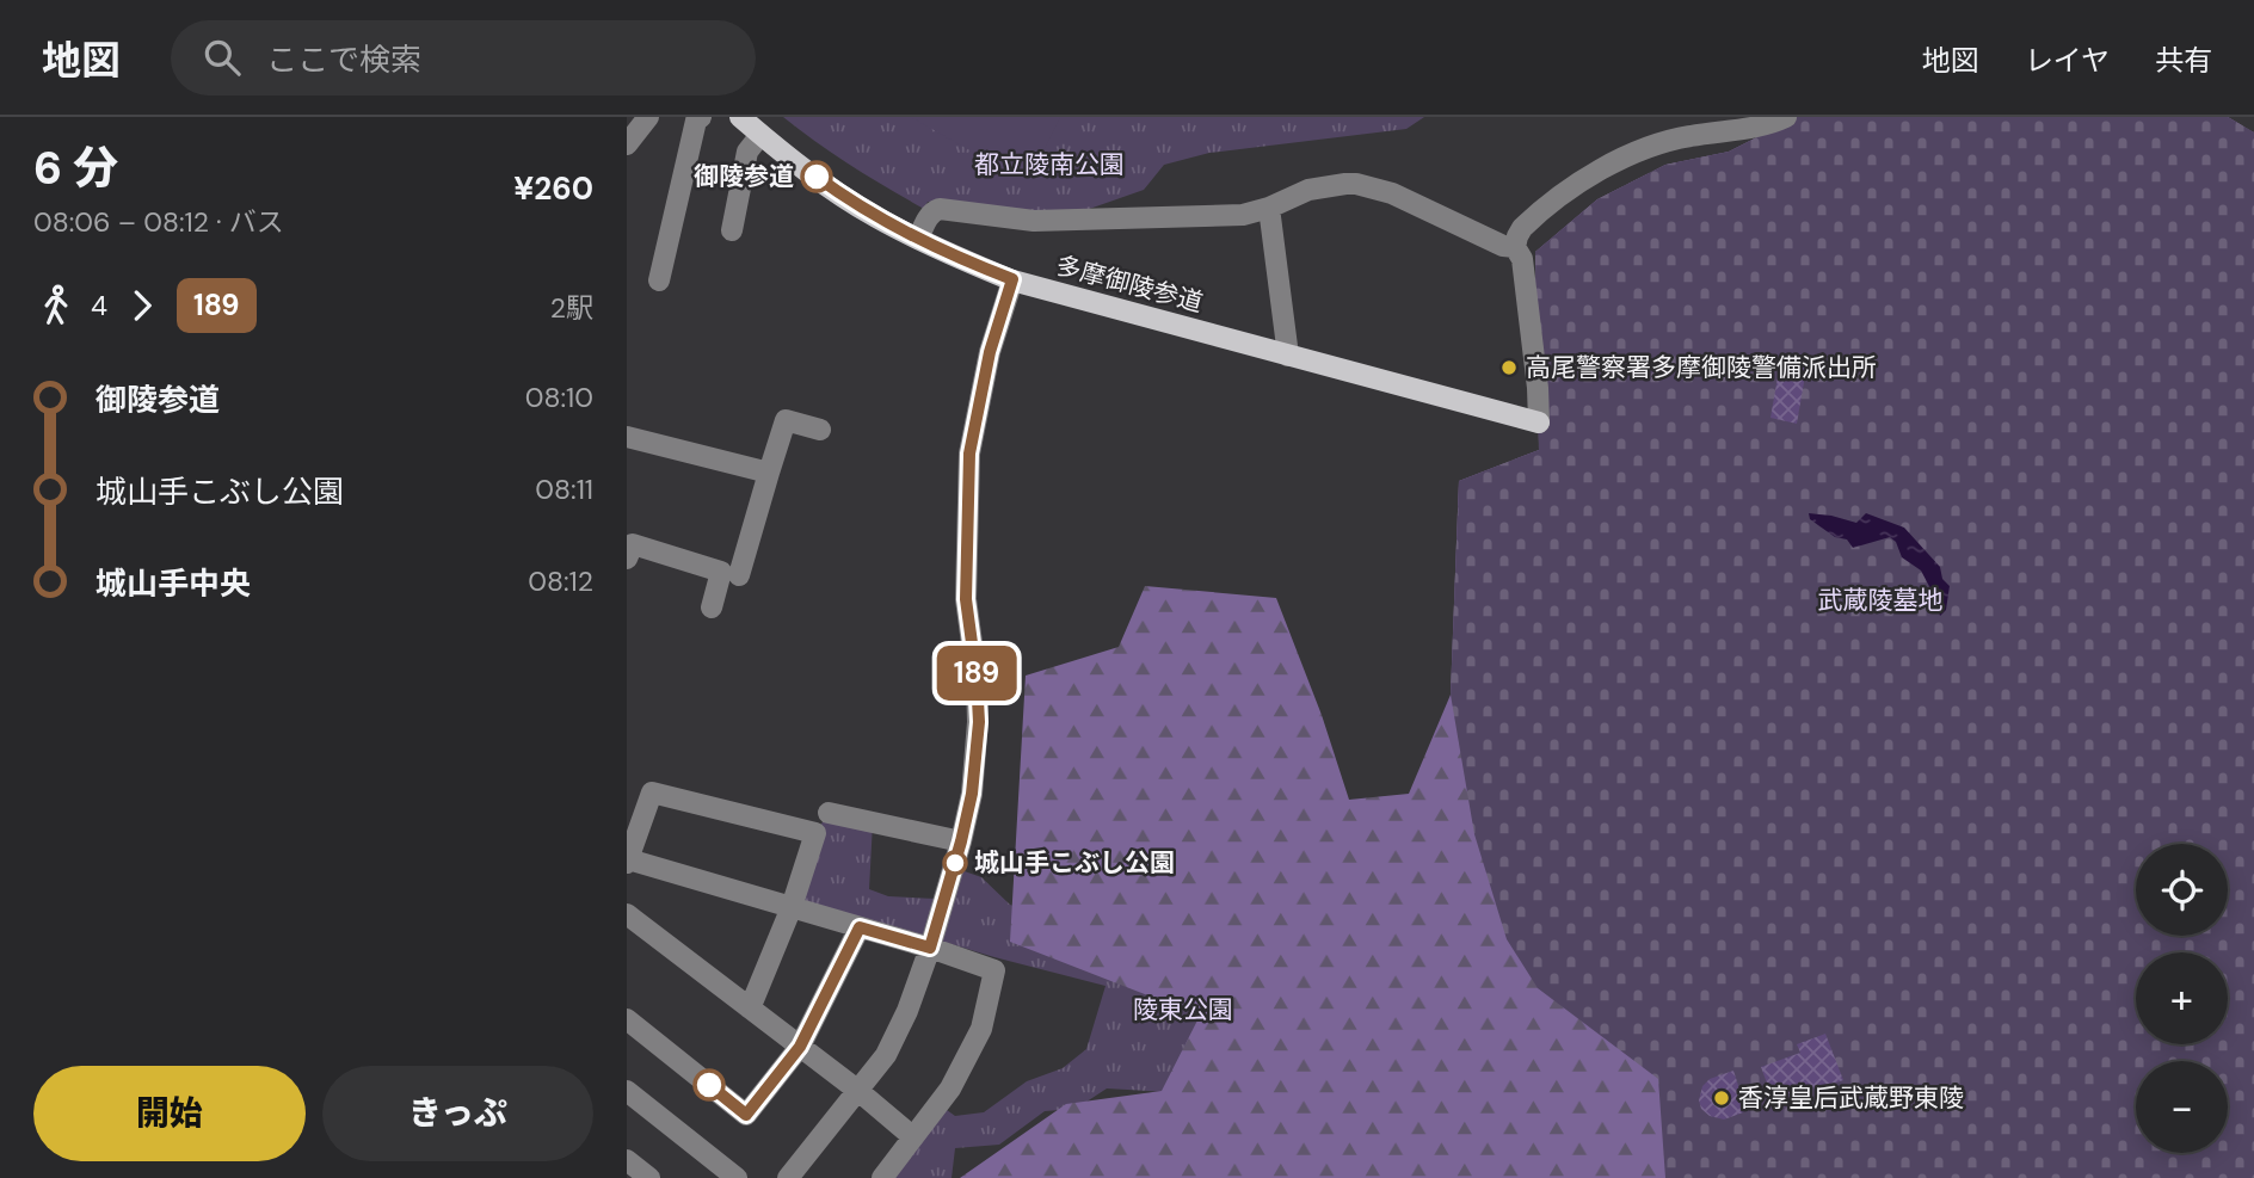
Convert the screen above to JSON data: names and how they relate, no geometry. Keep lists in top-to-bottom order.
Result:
{
  "streets": {
    "main road": ["多摩御陵参道"]
  },
  "parks": ["都立陵南公園", "武蔵陵墓地", "陵東公園"],
  "places": [
    "御陵参道",
    "高尾警察署多摩御陵警備派出所",
    "城山手こぶし公園",
    "香淳皇后武蔵野東陵"
  ],
  "lines": ["bus line 189"],
  "page": {
    "header": "地図",
    "search": "ここで検索",
    "nav": ["地図", "レイヤ", "共有"],
    "heading": ["6 分", "08:06 – 08:12 · バス", "¥260"],
    "on_map": "189",
    "legs": ["4", "189", "2駅"],
    "list": [
      {
        "name": "御陵参道",
        "value": "08:10"
      },
      {
        "name": "城山手こぶし公園",
        "value": "08:11"
      },
      {
        "name": "城山手中央",
        "value": "08:12"
      }
    ],
    "map_buttons": ["+", "−"],
    "buttons": ["開始", "きっぷ"]
  }
}
